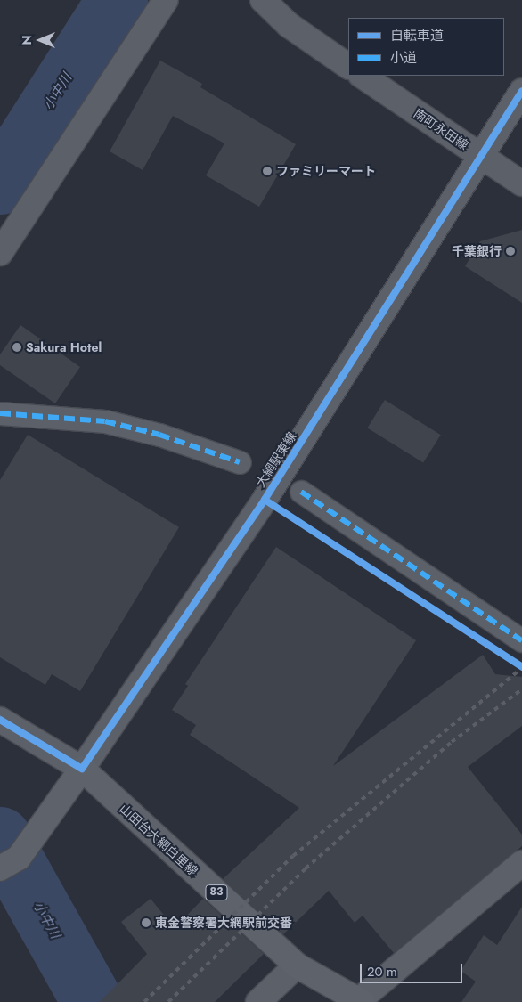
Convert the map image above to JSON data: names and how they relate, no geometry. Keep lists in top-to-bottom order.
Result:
{
  "streets": {
    "main road": ["山田台大網白里線", "83"],
    "street": ["南町永田線", "大網駅東線"]
  },
  "crossings": [
    ["南町永田線", "大網駅東線"],
    ["大網駅東線", "山田台大網白里線"]
  ],
  "water": ["小中川"],
  "places": [
    "ファミリーマート",
    "千葉銀行",
    "Sakura Hotel",
    "東金警察署大網駅前交番"
  ],
  "legend": ["自転車道", "小道"],
  "scale_bar": "20 m",
  "north": "left"
}
